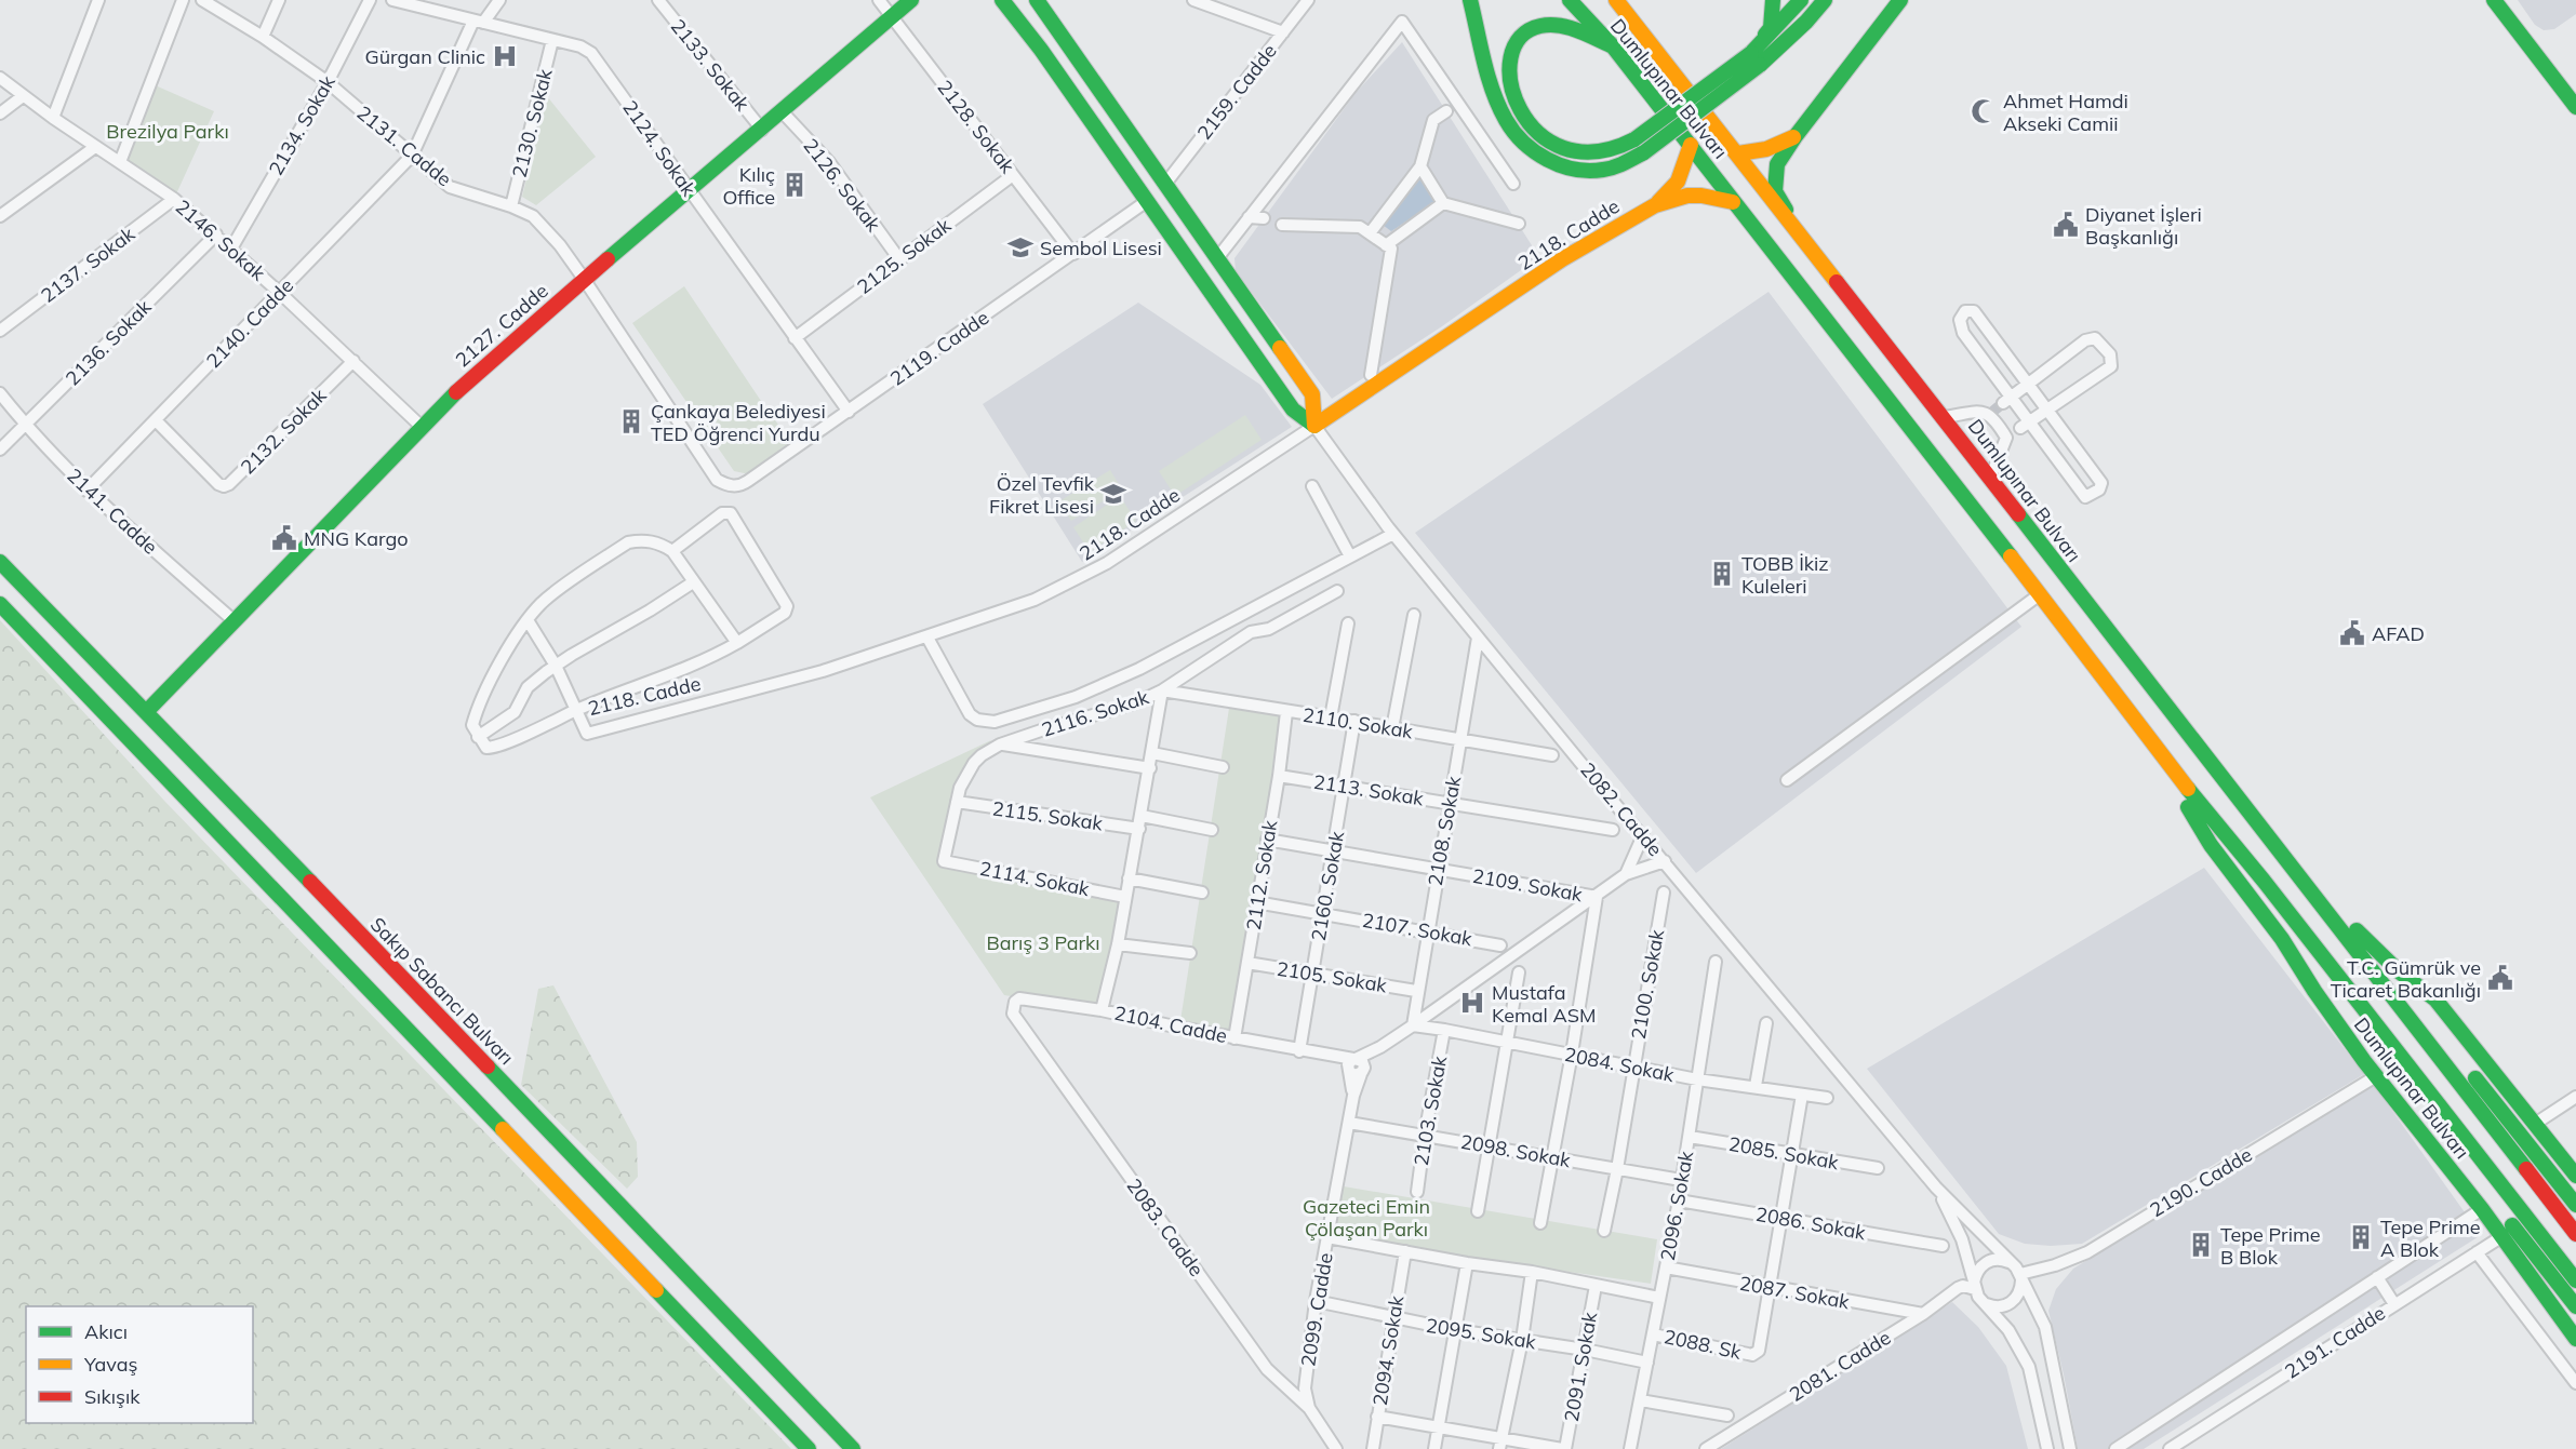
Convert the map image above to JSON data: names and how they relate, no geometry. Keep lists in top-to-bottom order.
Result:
{
  "streets": {
    "main road": [
      "Dumlupınar Bulvarı",
      "2118. Cadde",
      "2127. Cadde",
      "Sakıp Sabancı Bulvarı"
    ],
    "street": [
      "2133. Sokak",
      "2159. Cadde",
      "2130. Sokak",
      "2134. Sokak",
      "2128. Sokak",
      "2131. Cadde",
      "2124. Sokak",
      "2126. Sokak",
      "2146. Sokak",
      "2125. Sokak",
      "2137. Sokak",
      "2140. Cadde",
      "2136. Sokak",
      "2119. Cadde",
      "2132. Sokak",
      "2141. Cadde",
      "2116. Sokak",
      "2110. Sokak",
      "2113. Sokak",
      "2082. Cadde",
      "2115. Sokak",
      "2108. Sokak",
      "2112. Sokak",
      "2114. Sokak",
      "2109. Sokak",
      "2160. Sokak",
      "2107. Sokak",
      "2105. Sokak",
      "2100. Sokak",
      "2104. Cadde",
      "2084. Sokak",
      "2103. Sokak",
      "2098. Sokak",
      "2085. Sokak",
      "2190. Cadde",
      "2096. Sokak",
      "2086. Sokak",
      "2083. Cadde",
      "2087. Sokak",
      "2099. Cadde",
      "2095. Sokak",
      "2191. Cadde",
      "2088. Sk",
      "2094. Sokak",
      "2081. Cadde",
      "2091. Sokak"
    ]
  },
  "crossings": [
    ["2133. Sokak", "2127. Cadde"],
    ["Dumlupınar Bulvarı", "2190. Cadde"],
    ["Dumlupınar Bulvarı", "2191. Cadde"],
    ["2130. Sokak", "2131. Cadde"],
    ["2130. Sokak", "2124. Sokak"],
    ["2134. Sokak", "2131. Cadde"],
    ["2134. Sokak", "2146. Sokak"],
    ["2128. Sokak", "2125. Sokak"],
    ["2128. Sokak", "2127. Cadde"],
    ["2128. Sokak", "2119. Cadde"],
    ["2131. Cadde", "2140. Cadde"],
    ["2131. Cadde", "2127. Cadde"],
    ["2131. Cadde", "2119. Cadde"],
    ["2124. Sokak", "2125. Sokak"],
    ["2124. Sokak", "2140. Cadde"],
    ["2124. Sokak", "2127. Cadde"],
    ["2124. Sokak", "2119. Cadde"],
    ["2126. Sokak", "2125. Sokak"],
    ["2126. Sokak", "2127. Cadde"],
    ["2118. Cadde", "2082. Cadde"],
    ["2146. Sokak", "2137. Sokak"],
    ["2146. Sokak", "2140. Cadde"],
    ["2146. Sokak", "2127. Cadde"],
    ["2146. Sokak", "2136. Sokak"],
    ["2146. Sokak", "2132. Sokak"],
    ["2140. Cadde", "2132. Sokak"],
    ["2140. Cadde", "2141. Cadde"],
    ["2127. Cadde", "2141. Cadde"],
    ["2127. Cadde", "Sakıp Sabancı Bulvarı"],
    ["2136. Sokak", "2141. Cadde"],
    ["2116. Sokak", "2110. Sokak"],
    ["2116. Sokak", "2115. Sokak"],
    ["2116. Sokak", "2114. Sokak"],
    ["2110. Sokak", "2108. Sokak"],
    ["2110. Sokak", "2112. Sokak"],
    ["2110. Sokak", "2160. Sokak"],
    ["2113. Sokak", "2108. Sokak"],
    ["2113. Sokak", "2112. Sokak"],
    ["2113. Sokak", "2160. Sokak"],
    ["2082. Cadde", "2108. Sokak"],
    ["2082. Cadde", "2190. Cadde"],
    ["2082. Cadde", "2081. Cadde"],
    ["2108. Sokak", "2109. Sokak"],
    ["2108. Sokak", "2107. Sokak"],
    ["2108. Sokak", "2105. Sokak"],
    ["2108. Sokak", "2084. Sokak"],
    ["2112. Sokak", "2109. Sokak"],
    ["2112. Sokak", "2107. Sokak"],
    ["2112. Sokak", "2105. Sokak"],
    ["2112. Sokak", "2104. Cadde"],
    ["2109. Sokak", "2160. Sokak"],
    ["2160. Sokak", "2107. Sokak"],
    ["2160. Sokak", "2105. Sokak"],
    ["2160. Sokak", "2104. Cadde"],
    ["2100. Sokak", "2084. Sokak"],
    ["2100. Sokak", "2098. Sokak"],
    ["2104. Cadde", "2083. Cadde"],
    ["2104. Cadde", "2099. Cadde"],
    ["2084. Sokak", "2103. Sokak"],
    ["2084. Sokak", "2096. Sokak"],
    ["2103. Sokak", "2098. Sokak"],
    ["2098. Sokak", "2096. Sokak"],
    ["2098. Sokak", "2099. Cadde"],
    ["2085. Sokak", "2096. Sokak"],
    ["2190. Cadde", "2081. Cadde"],
    ["2096. Sokak", "2086. Sokak"],
    ["2096. Sokak", "2087. Sokak"],
    ["2096. Sokak", "2095. Sokak"],
    ["2096. Sokak", "2088. Sk"],
    ["2083. Cadde", "2099. Cadde"],
    ["2087. Sokak", "2088. Sk"],
    ["2087. Sokak", "2081. Cadde"],
    ["2099. Cadde", "2095. Sokak"],
    ["2095. Sokak", "2094. Sokak"],
    ["2095. Sokak", "2091. Sokak"]
  ],
  "parks": ["Brezilya Parkı", "Barış 3 Parkı", "Gazeteci Emin Çölaşan Parkı"],
  "places": {
    "hospital": ["Gürgan Clinic", "Mustafa Kemal ASM"],
    "mosque": ["Ahmet Hamdi Akseki Camii"],
    "building": [
      "Kılıç Office",
      "Çankaya Belediyesi TED Öğrenci Yurdu",
      "TOBB İkiz Kuleleri",
      "Tepe Prime A Blok",
      "Tepe Prime B Blok"
    ],
    "public building": [
      "Diyanet İşleri Başkanlığı",
      "MNG Kargo",
      "AFAD",
      "T.C. Gümrük ve Ticaret Bakanlığı"
    ],
    "school or university": ["Sembol Lisesi", "Özel Tevfik Fikret Lisesi"]
  },
  "legend": ["Akıcı", "Yavaş", "Sıkışık"]
}
